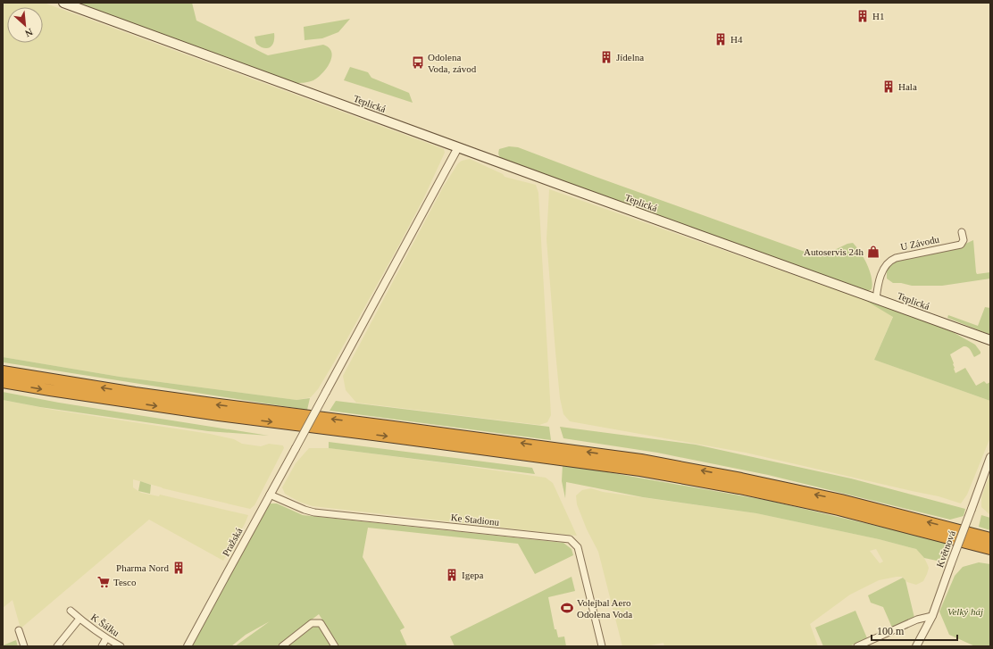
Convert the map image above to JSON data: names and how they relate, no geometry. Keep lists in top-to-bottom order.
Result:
{
  "streets": {
    "main road": ["Teplická"],
    "street": [
      "U Závodu",
      "Ke Stadionu",
      "Pražská",
      "Květnová",
      "K Šálku"
    ]
  },
  "crossings": [
    ["Teplická", "U Závodu"],
    ["Teplická", "Pražská"],
    ["Ke Stadionu", "Pražská"]
  ],
  "parks": ["Velký háj"],
  "places": {
    "building": [
      "H1",
      "H4",
      "Jídelna",
      "Hala",
      "Pharma Nord",
      "Igepa"
    ],
    "bus stop": ["Odolena Voda, závod"],
    "shop": ["Autoservis 24h"],
    "supermarket": ["Tesco"],
    "sports": ["Volejbal Aero Odolena Voda"]
  },
  "scale_bar": "100 m",
  "north": "bottom right"
}
